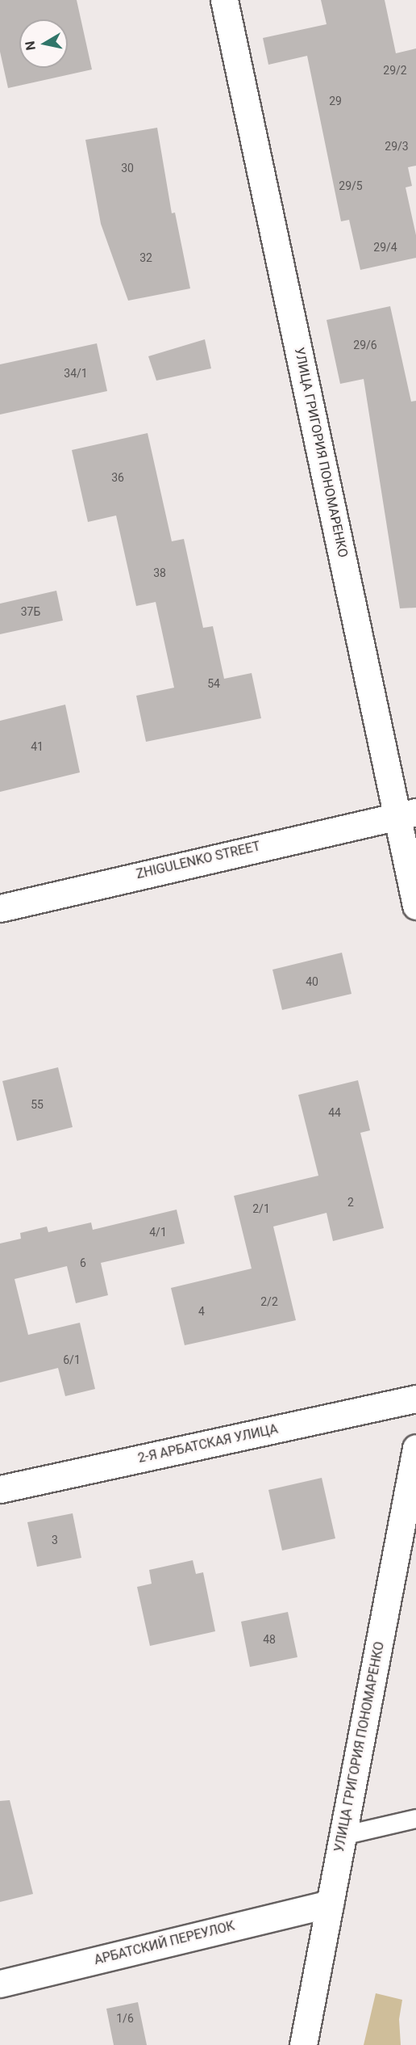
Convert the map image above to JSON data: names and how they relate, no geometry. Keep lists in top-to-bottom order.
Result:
{
  "streets": {
    "street": [
      "УЛИЦА ГРИГОРИЯ ПОНОМАРЕНКО",
      "ZHIGULENKO STREET",
      "2-Я АРБАТСКАЯ УЛИЦА",
      "АРБАТСКИЙ ПЕРЕУЛОК"
    ]
  },
  "crossings": [
    ["УЛИЦА ГРИГОРИЯ ПОНОМАРЕНКО", "ZHIGULENKO STREET"],
    ["УЛИЦА ГРИГОРИЯ ПОНОМАРЕНКО", "АРБАТСКИЙ ПЕРЕУЛОК"]
  ],
  "house_numbers": [
    "29/2",
    "29",
    "29/3",
    "30",
    "29/5",
    "29/4",
    "32",
    "29/6",
    "34/1",
    "36",
    "38",
    "37Б",
    "54",
    "41",
    "40",
    "55",
    "44",
    "2",
    "2/1",
    "4/1",
    "6",
    "2/2",
    "4",
    "6/1",
    "3",
    "48",
    "1/6"
  ],
  "north": "left"
}
